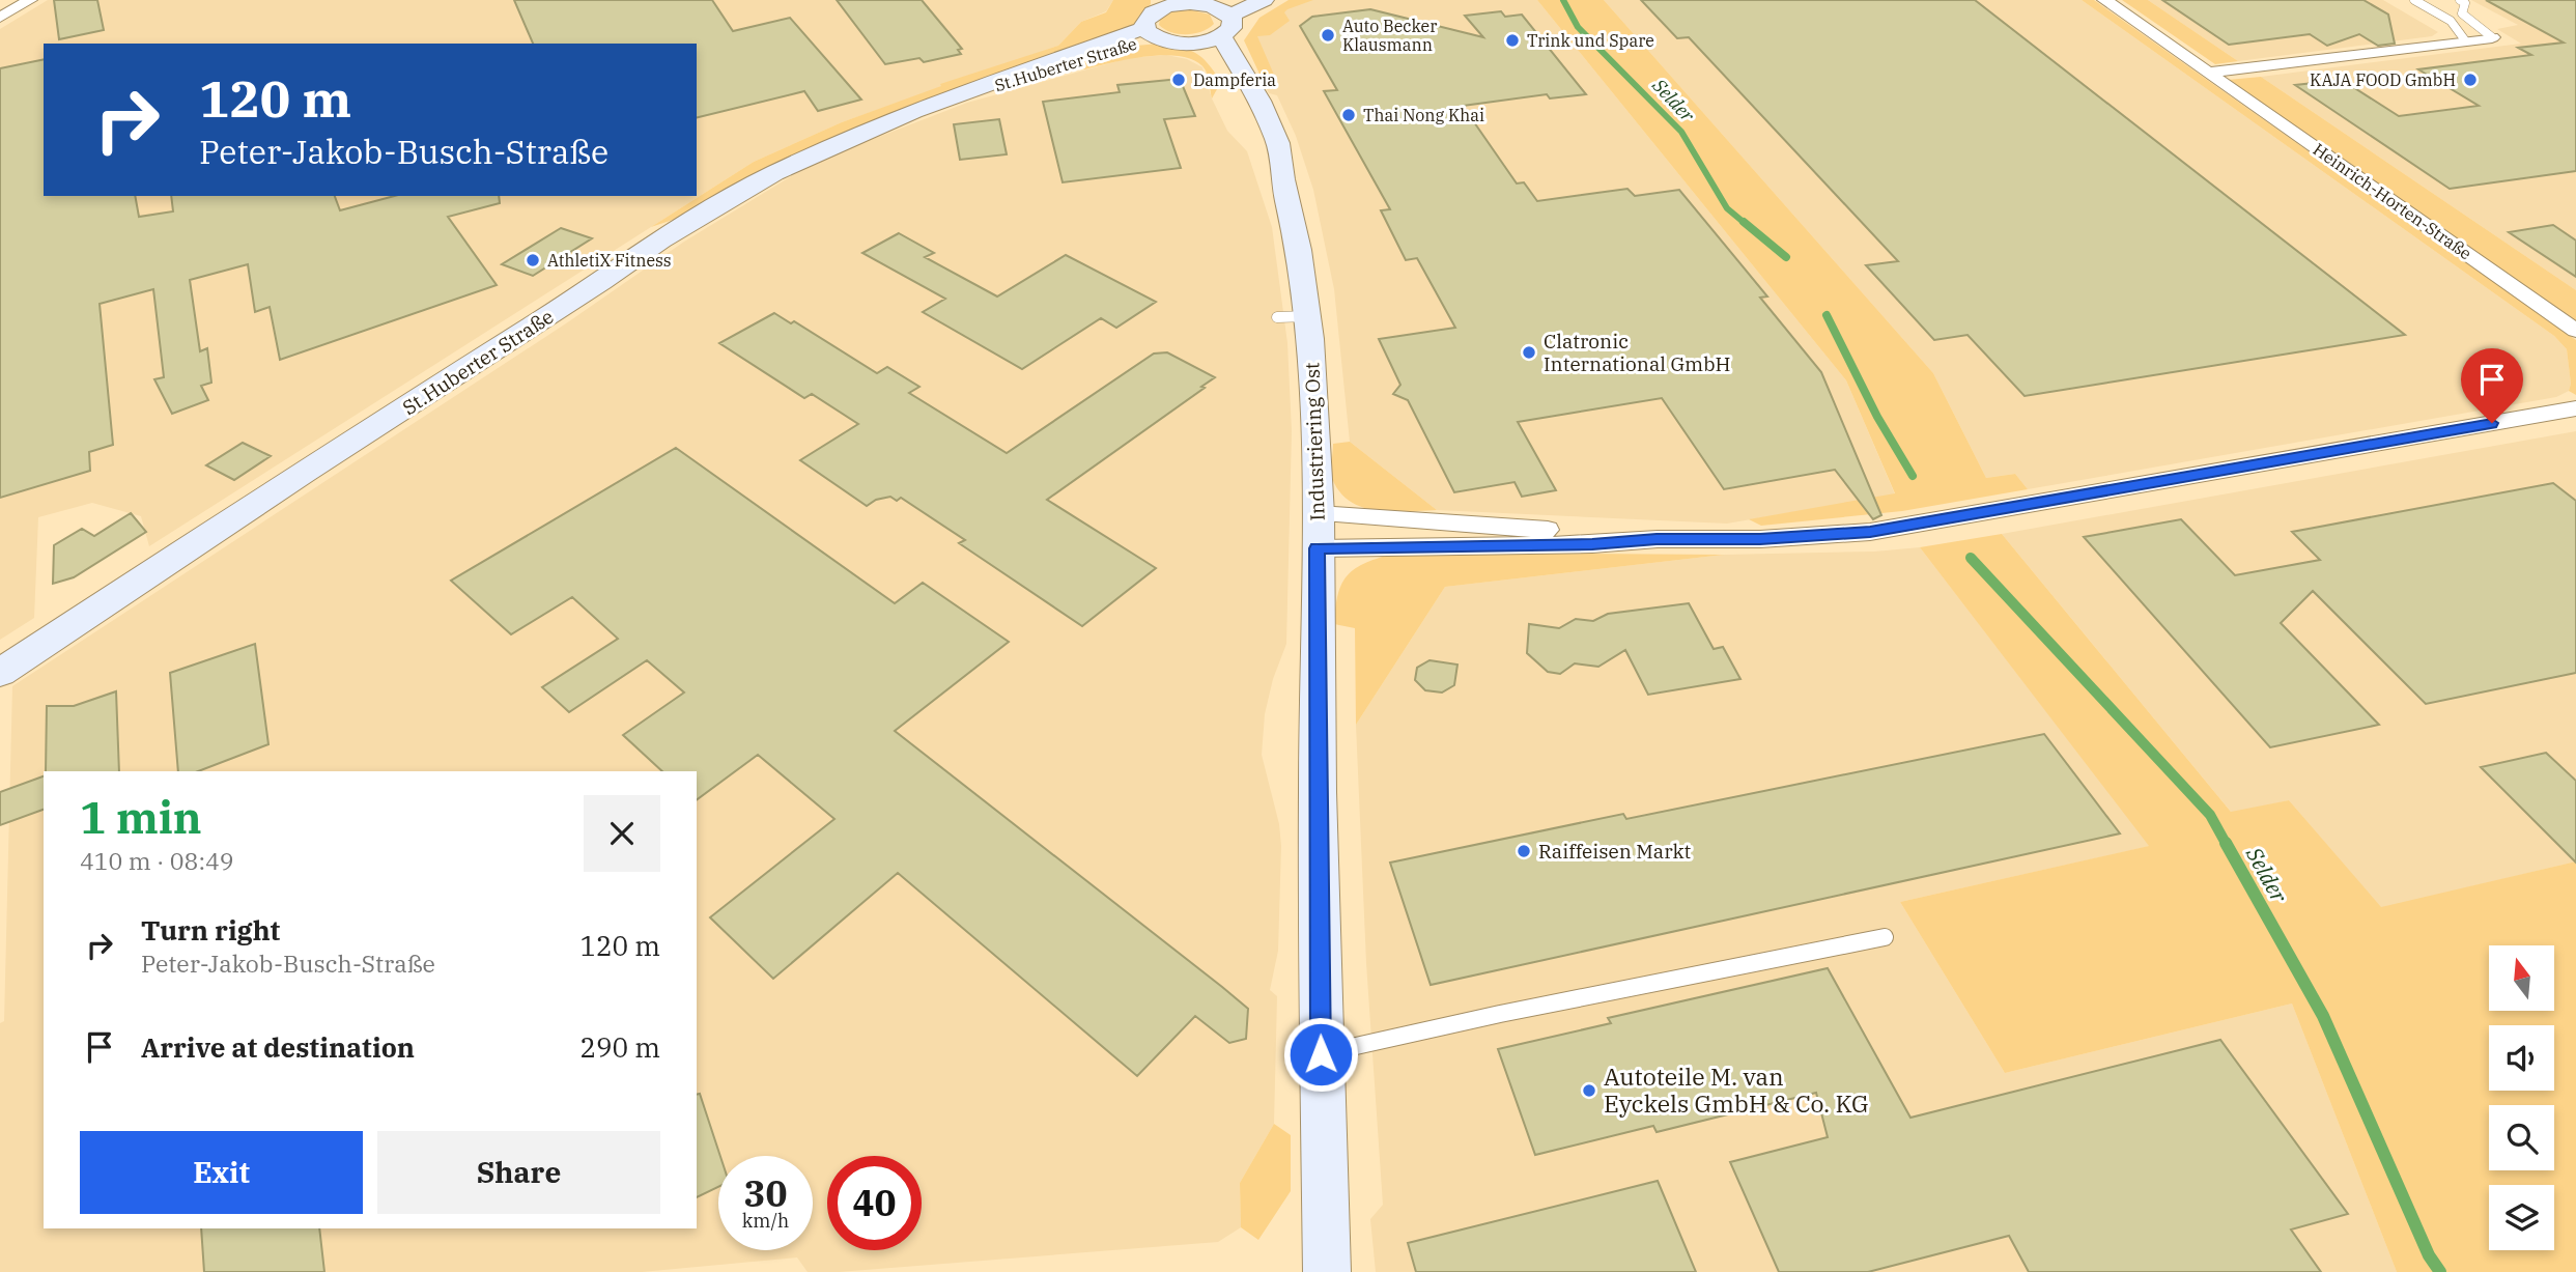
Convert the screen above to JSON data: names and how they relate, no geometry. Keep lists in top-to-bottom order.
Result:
{
  "streets": {
    "street": ["St.Huberter Straße", "Heinrich-Horten-Straße", "Industriering Ost"]
  },
  "water": ["Selder"],
  "places": [
    "Auto Becker Klausmann",
    "Trink und Spare",
    "Dampferia",
    "KAJA FOOD GmbH",
    "Thai Nong Khai",
    "AthletiX Fitness",
    "Clatronic International GmbH",
    "Raiffeisen Markt",
    "Autoteile M. van Eyckels GmbH & Co. KG"
  ],
  "north": "top",
  "page": {
    "turn": ["120 m", "Peter-Jakob-Busch-Straße"],
    "heading": ["1 min", "410 m · 08:49"],
    "list": [
      {
        "name": "Turn right",
        "note": "Peter-Jakob-Busch-Straße",
        "value": "120 m"
      },
      {
        "name": "Arrive at destination",
        "value": "290 m"
      }
    ],
    "buttons": ["Exit", "Share"],
    "speed": "30 km/h",
    "limit": "40"
  }
}
